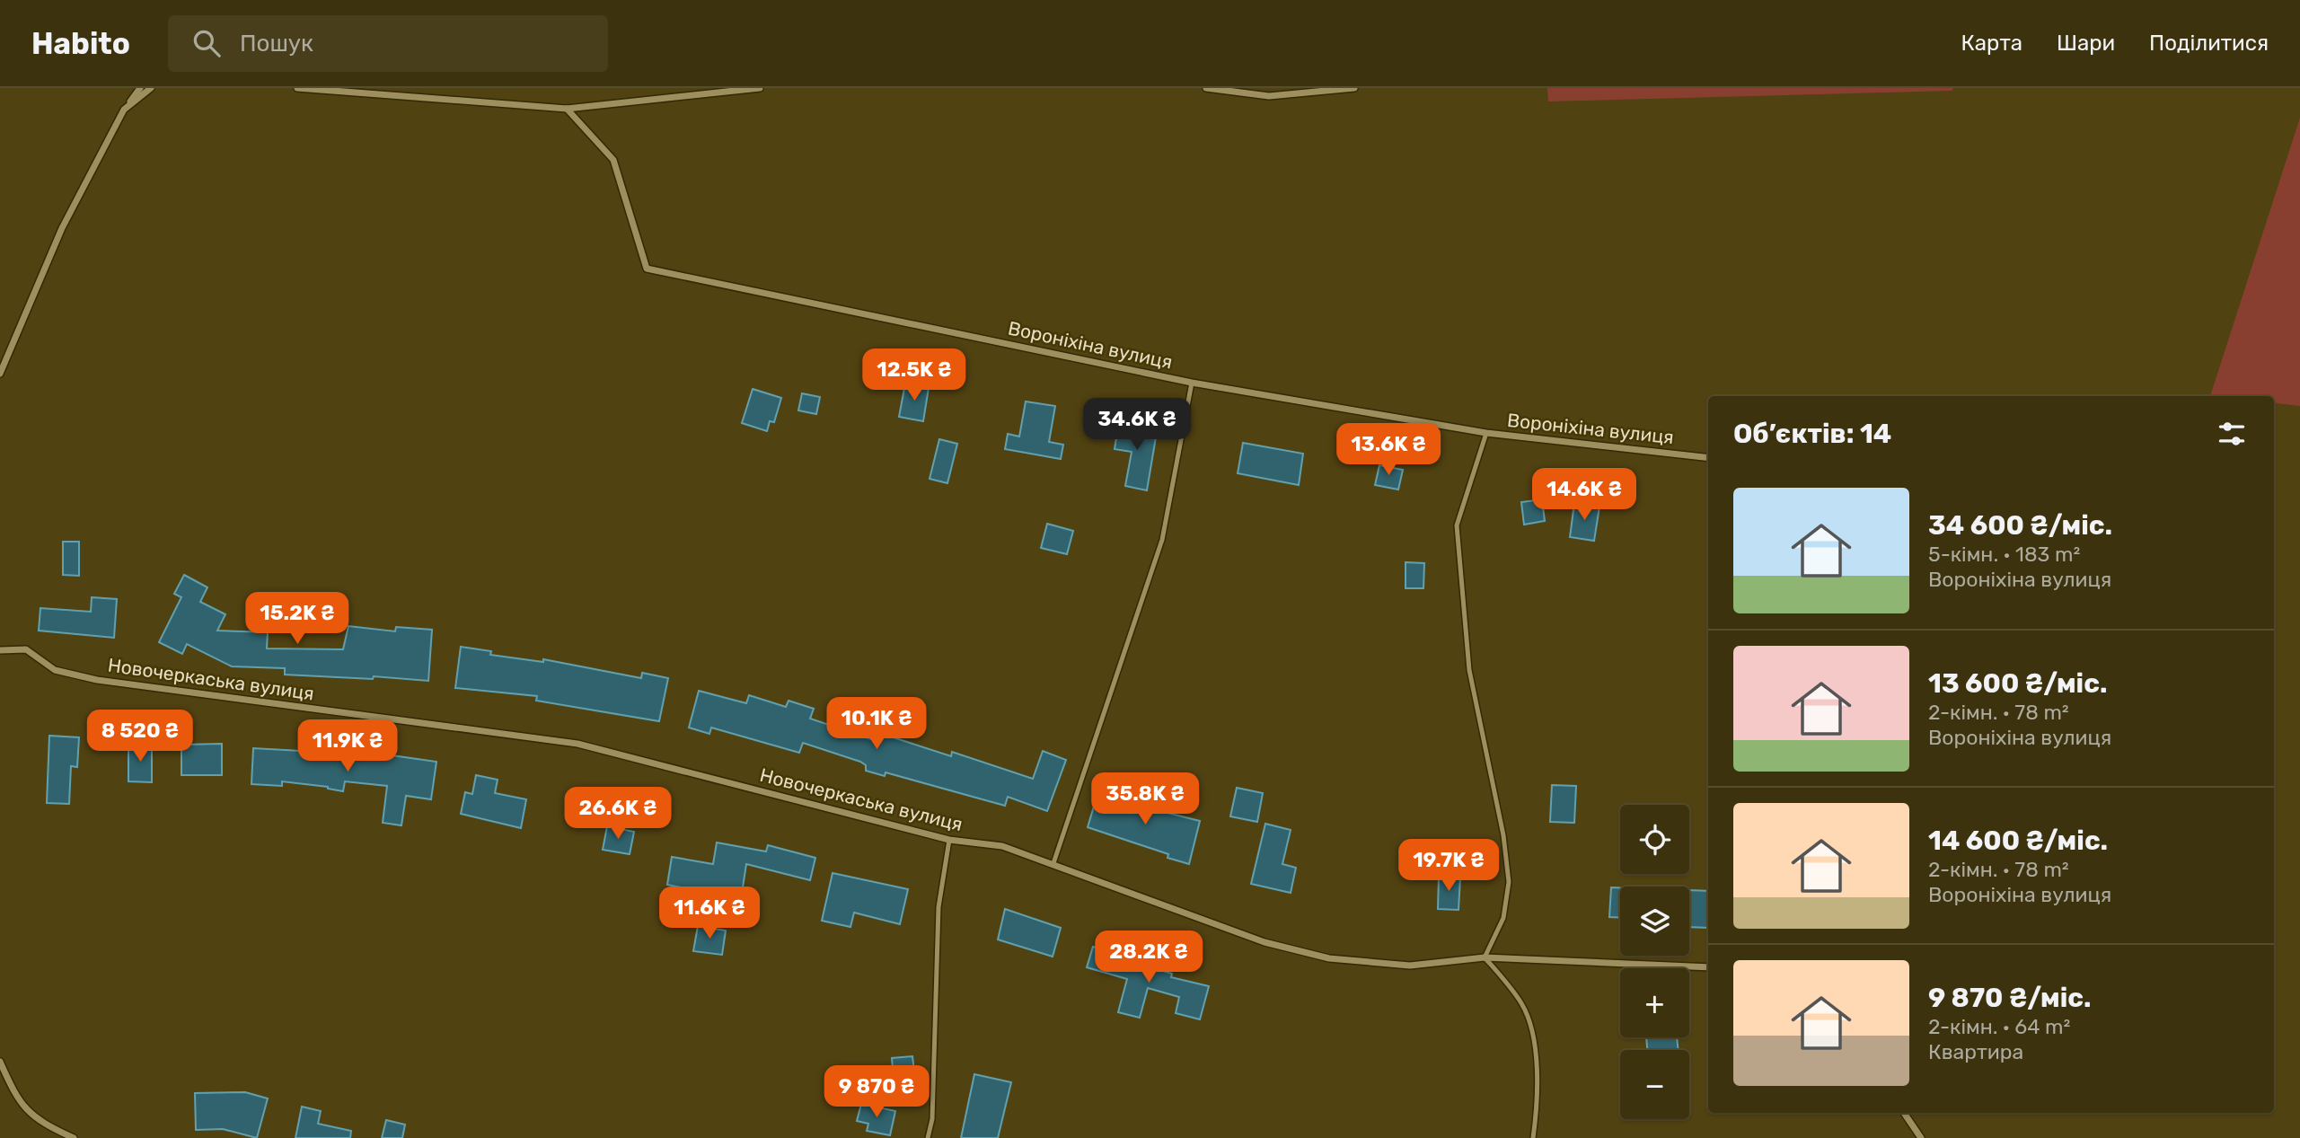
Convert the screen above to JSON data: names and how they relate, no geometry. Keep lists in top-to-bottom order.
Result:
{
  "streets": {
    "street": ["Вороніхіна вулиця", "Новочеркаська вулиця"]
  },
  "page": {
    "header": "Habito",
    "search": "Пошук",
    "nav": ["Карта", "Шари", "Поділитися"],
    "price": [
      "12.5K ₴",
      "34.6K ₴",
      "13.6K ₴",
      "14.6K ₴",
      "15.2K ₴",
      "10.1K ₴",
      "8 520 ₴",
      "11.9K ₴",
      "35.8K ₴",
      "26.6K ₴",
      "19.7K ₴",
      "11.6K ₴",
      "28.2K ₴",
      "9 870 ₴"
    ],
    "heading": "Об’єктів: 14",
    "list": [
      {
        "name": "34 600 ₴/міс.",
        "note": "5-кімн. · 183 m² · Вороніхіна вулиця"
      },
      {
        "name": "13 600 ₴/міс.",
        "note": "2-кімн. · 78 m² · Вороніхіна вулиця"
      },
      {
        "name": "14 600 ₴/міс.",
        "note": "2-кімн. · 78 m² · Вороніхіна вулиця"
      },
      {
        "name": "9 870 ₴/міс.",
        "note": "2-кімн. · 64 m² · Квартира"
      }
    ],
    "map_buttons": ["+", "−"]
  }
}
